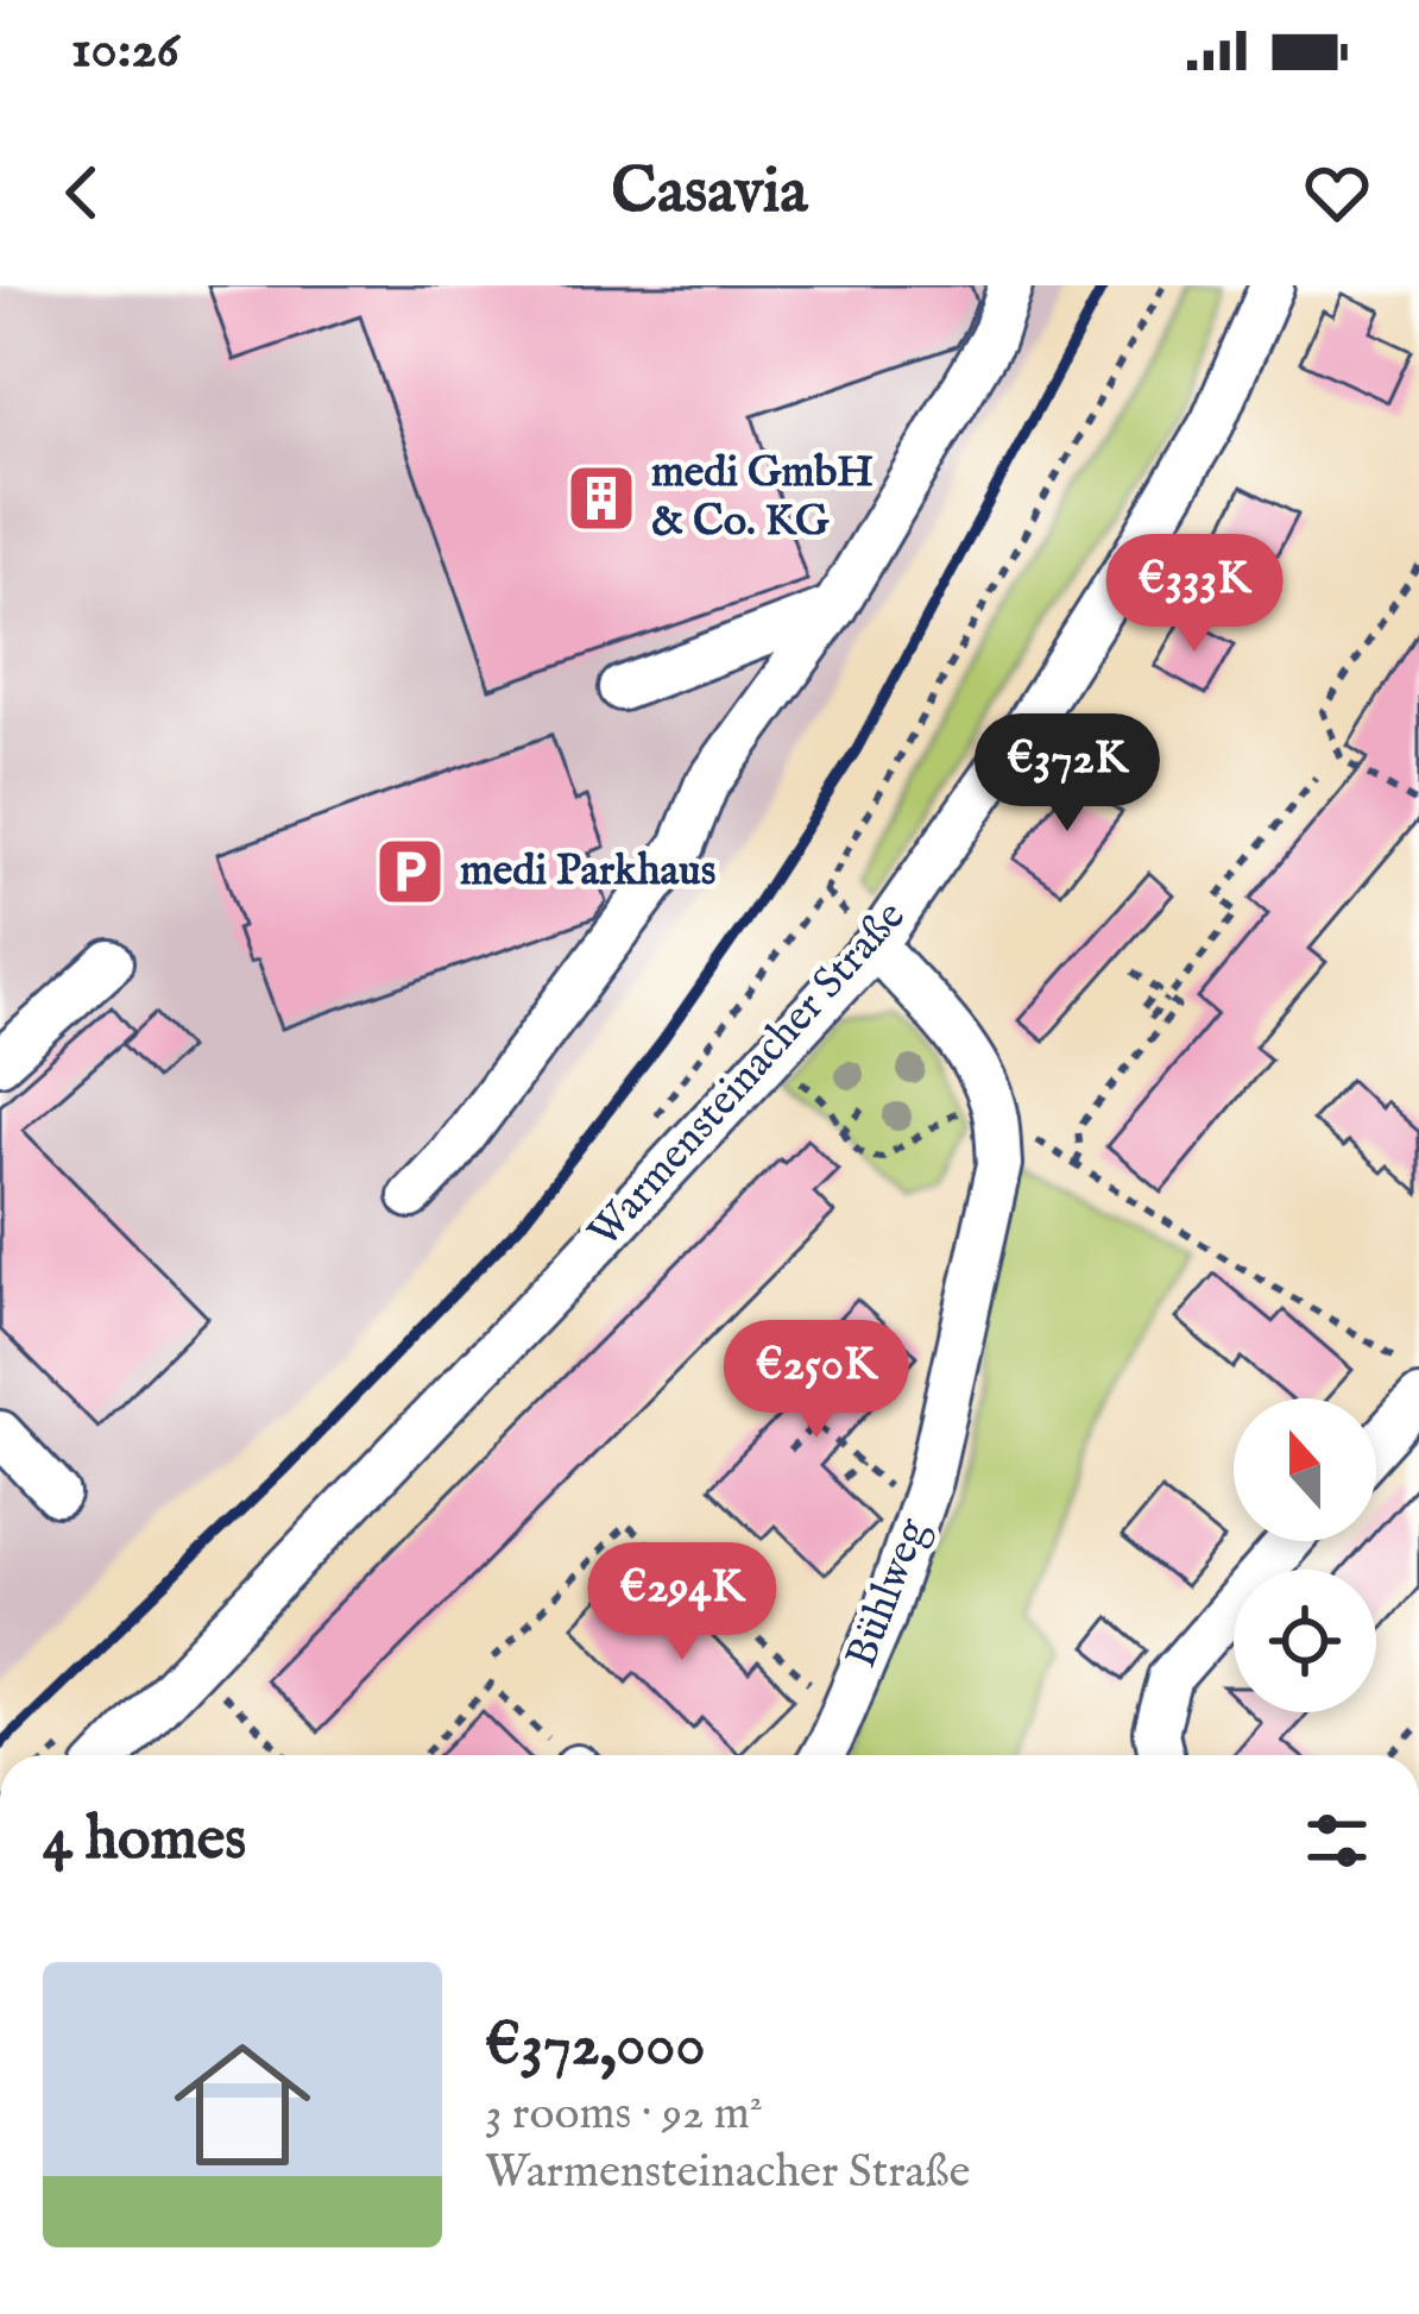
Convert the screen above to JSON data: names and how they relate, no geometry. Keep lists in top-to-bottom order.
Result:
{
  "streets": {
    "street": ["Warmensteinacher Straße", "Bühlweg"]
  },
  "crossings": [
    ["Warmensteinacher Straße", "Bühlweg"]
  ],
  "places": {
    "building": ["medi GmbH & Co. KG"],
    "parking": ["medi Parkhaus"]
  },
  "north": "top",
  "page": {
    "status": "10:26",
    "header": "Casavia",
    "price": [
      "€333K",
      "€372K",
      "€250K",
      "€294K"
    ],
    "heading": "4 homes",
    "list": [
      {
        "name": "€372,000",
        "note": "3 rooms · 92 m² · Warmensteinacher Straße"
      }
    ]
  }
}
